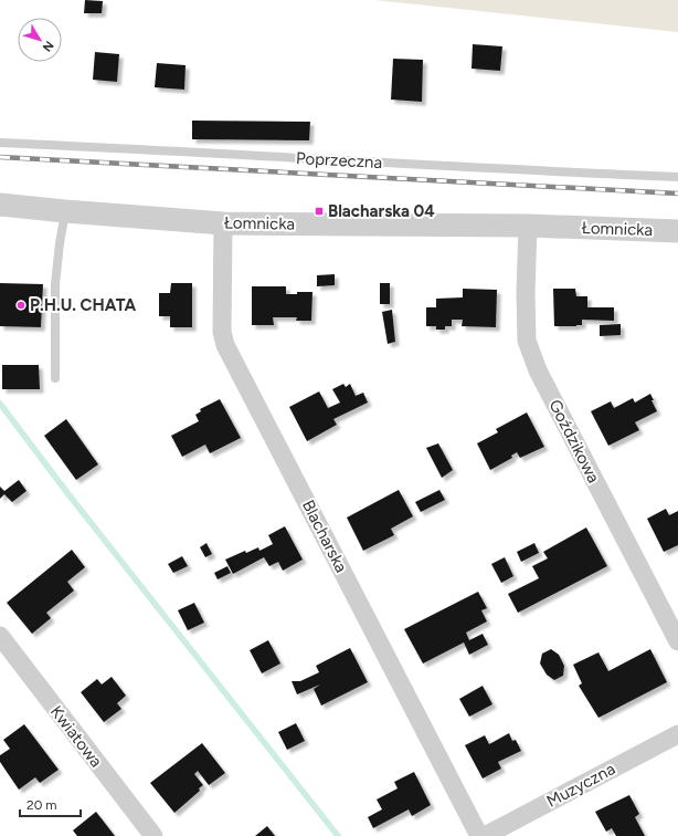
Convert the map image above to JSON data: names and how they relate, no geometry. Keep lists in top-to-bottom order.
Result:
{
  "streets": {
    "street": [
      "Łomnicka",
      "Goździkowa",
      "Blacharska",
      "Kwiatowa",
      "Muzyczna"
    ],
    "lane": ["Poprzeczna"]
  },
  "crossings": [
    ["Łomnicka", "Goździkowa"],
    ["Łomnicka", "Blacharska"]
  ],
  "places": {
    "transit": ["Blacharska 04"],
    "other": ["P.H.U. CHATA"]
  },
  "scale_bar": "20 m",
  "north": "bottom right"
}
